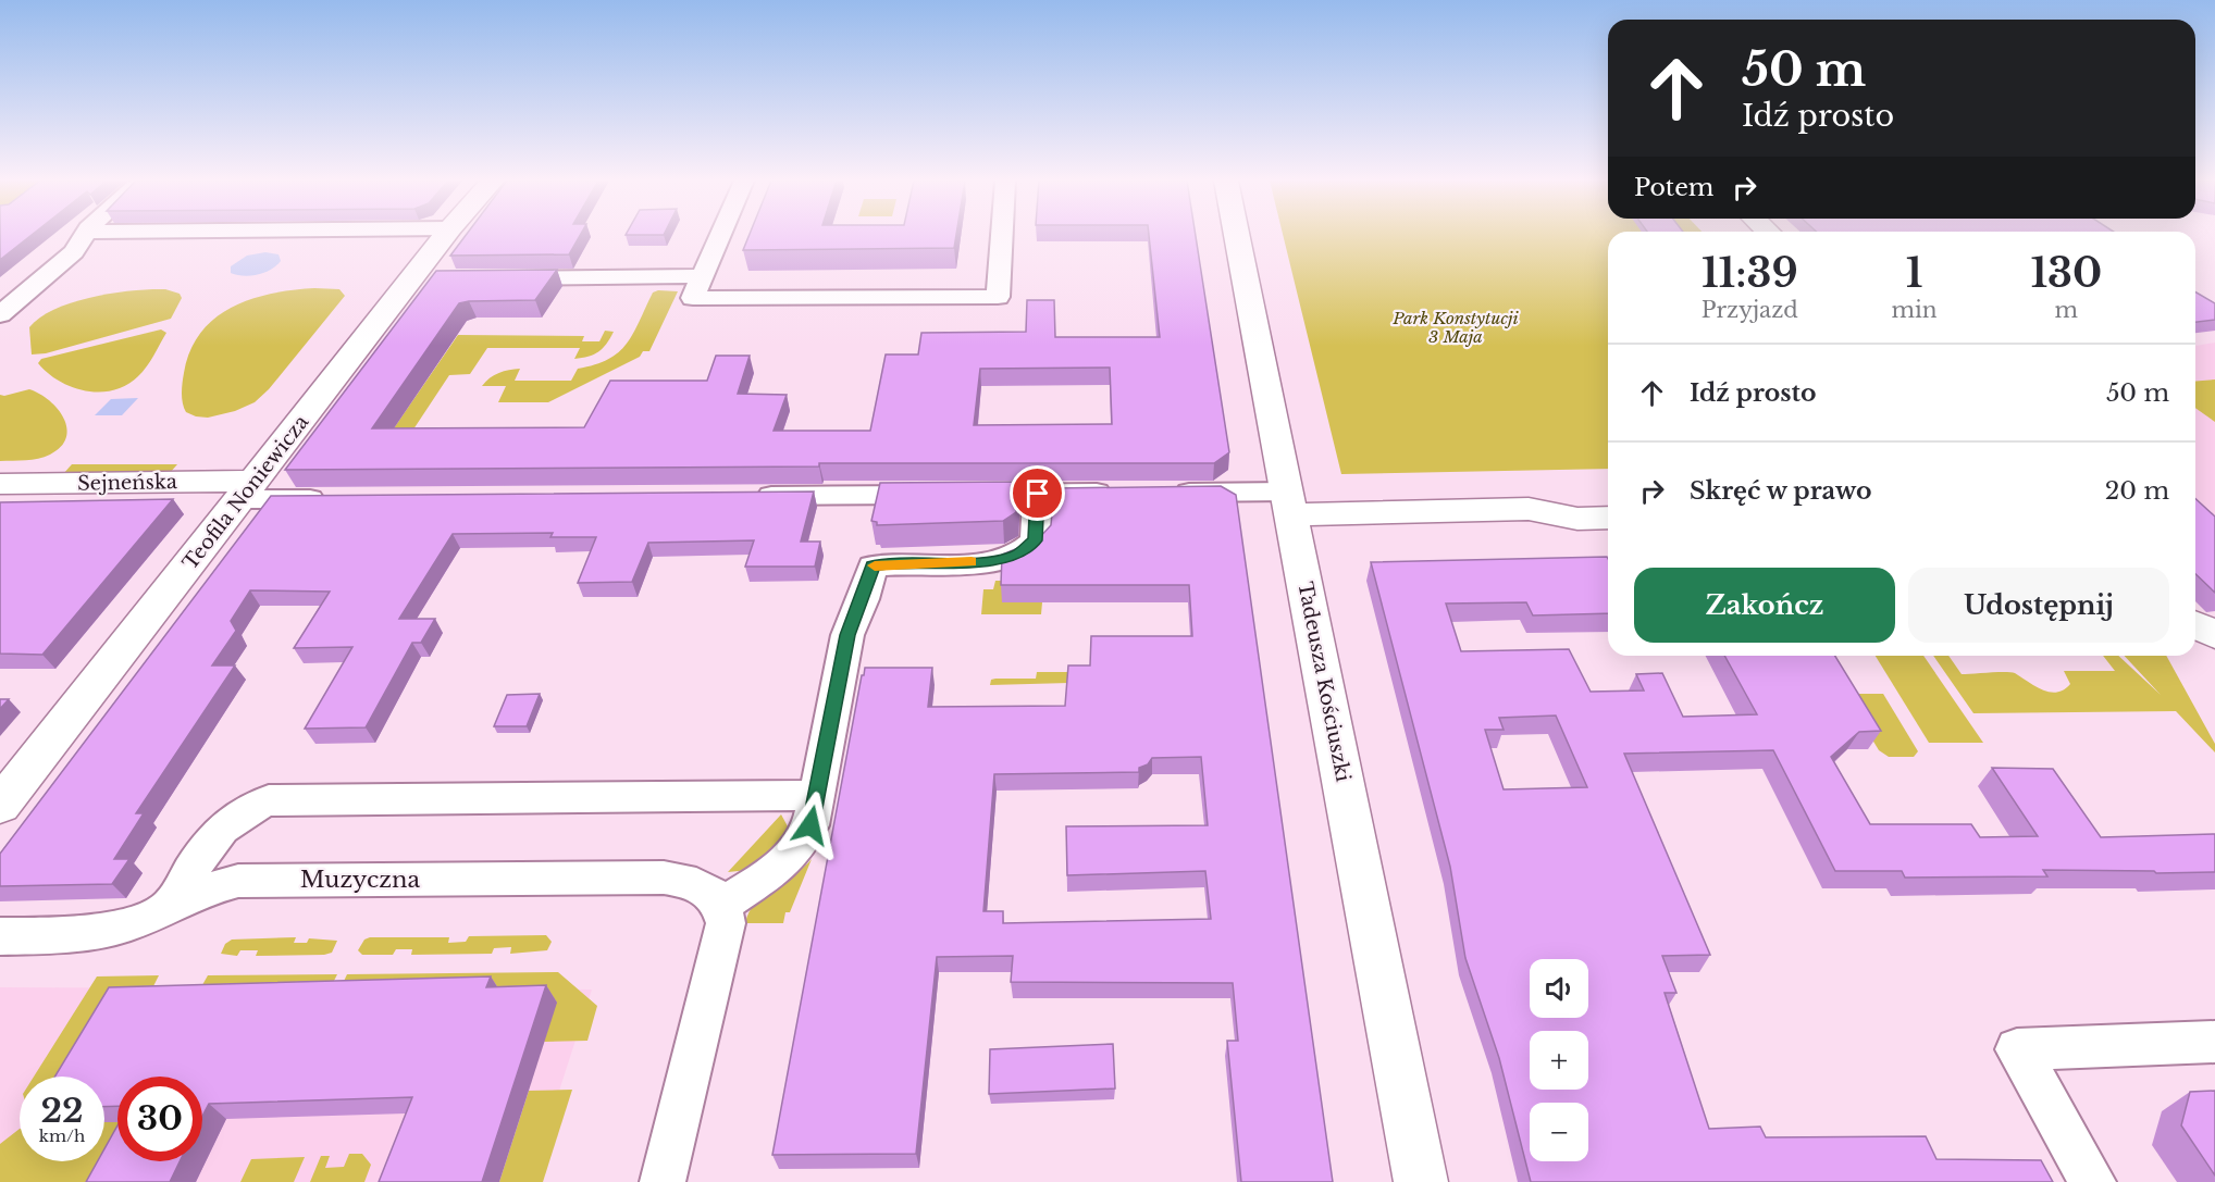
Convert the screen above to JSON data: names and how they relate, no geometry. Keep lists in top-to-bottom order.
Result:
{
  "streets": {
    "street": [
      "Sejneńska",
      "Teofila Noniewicza",
      "Tadeusza Kościuszki",
      "Muzyczna"
    ]
  },
  "crossings": [
    ["Sejneńska", "Teofila Noniewicza"]
  ],
  "parks": ["Park Konstytucji 3 Maja"],
  "page": {
    "turn": ["50 m", "Idź prosto"],
    "then": "Potem",
    "eta": [
      "11:39",
      "Przyjazd",
      "1",
      "min",
      "130",
      "m"
    ],
    "list": [
      {
        "name": "Idź prosto",
        "value": "50 m"
      },
      {
        "name": "Skręć w prawo",
        "value": "20 m"
      }
    ],
    "buttons": ["Zakończ", "Udostępnij"],
    "map_buttons": ["+", "−"],
    "speed": "22 km/h",
    "limit": "30"
  }
}
